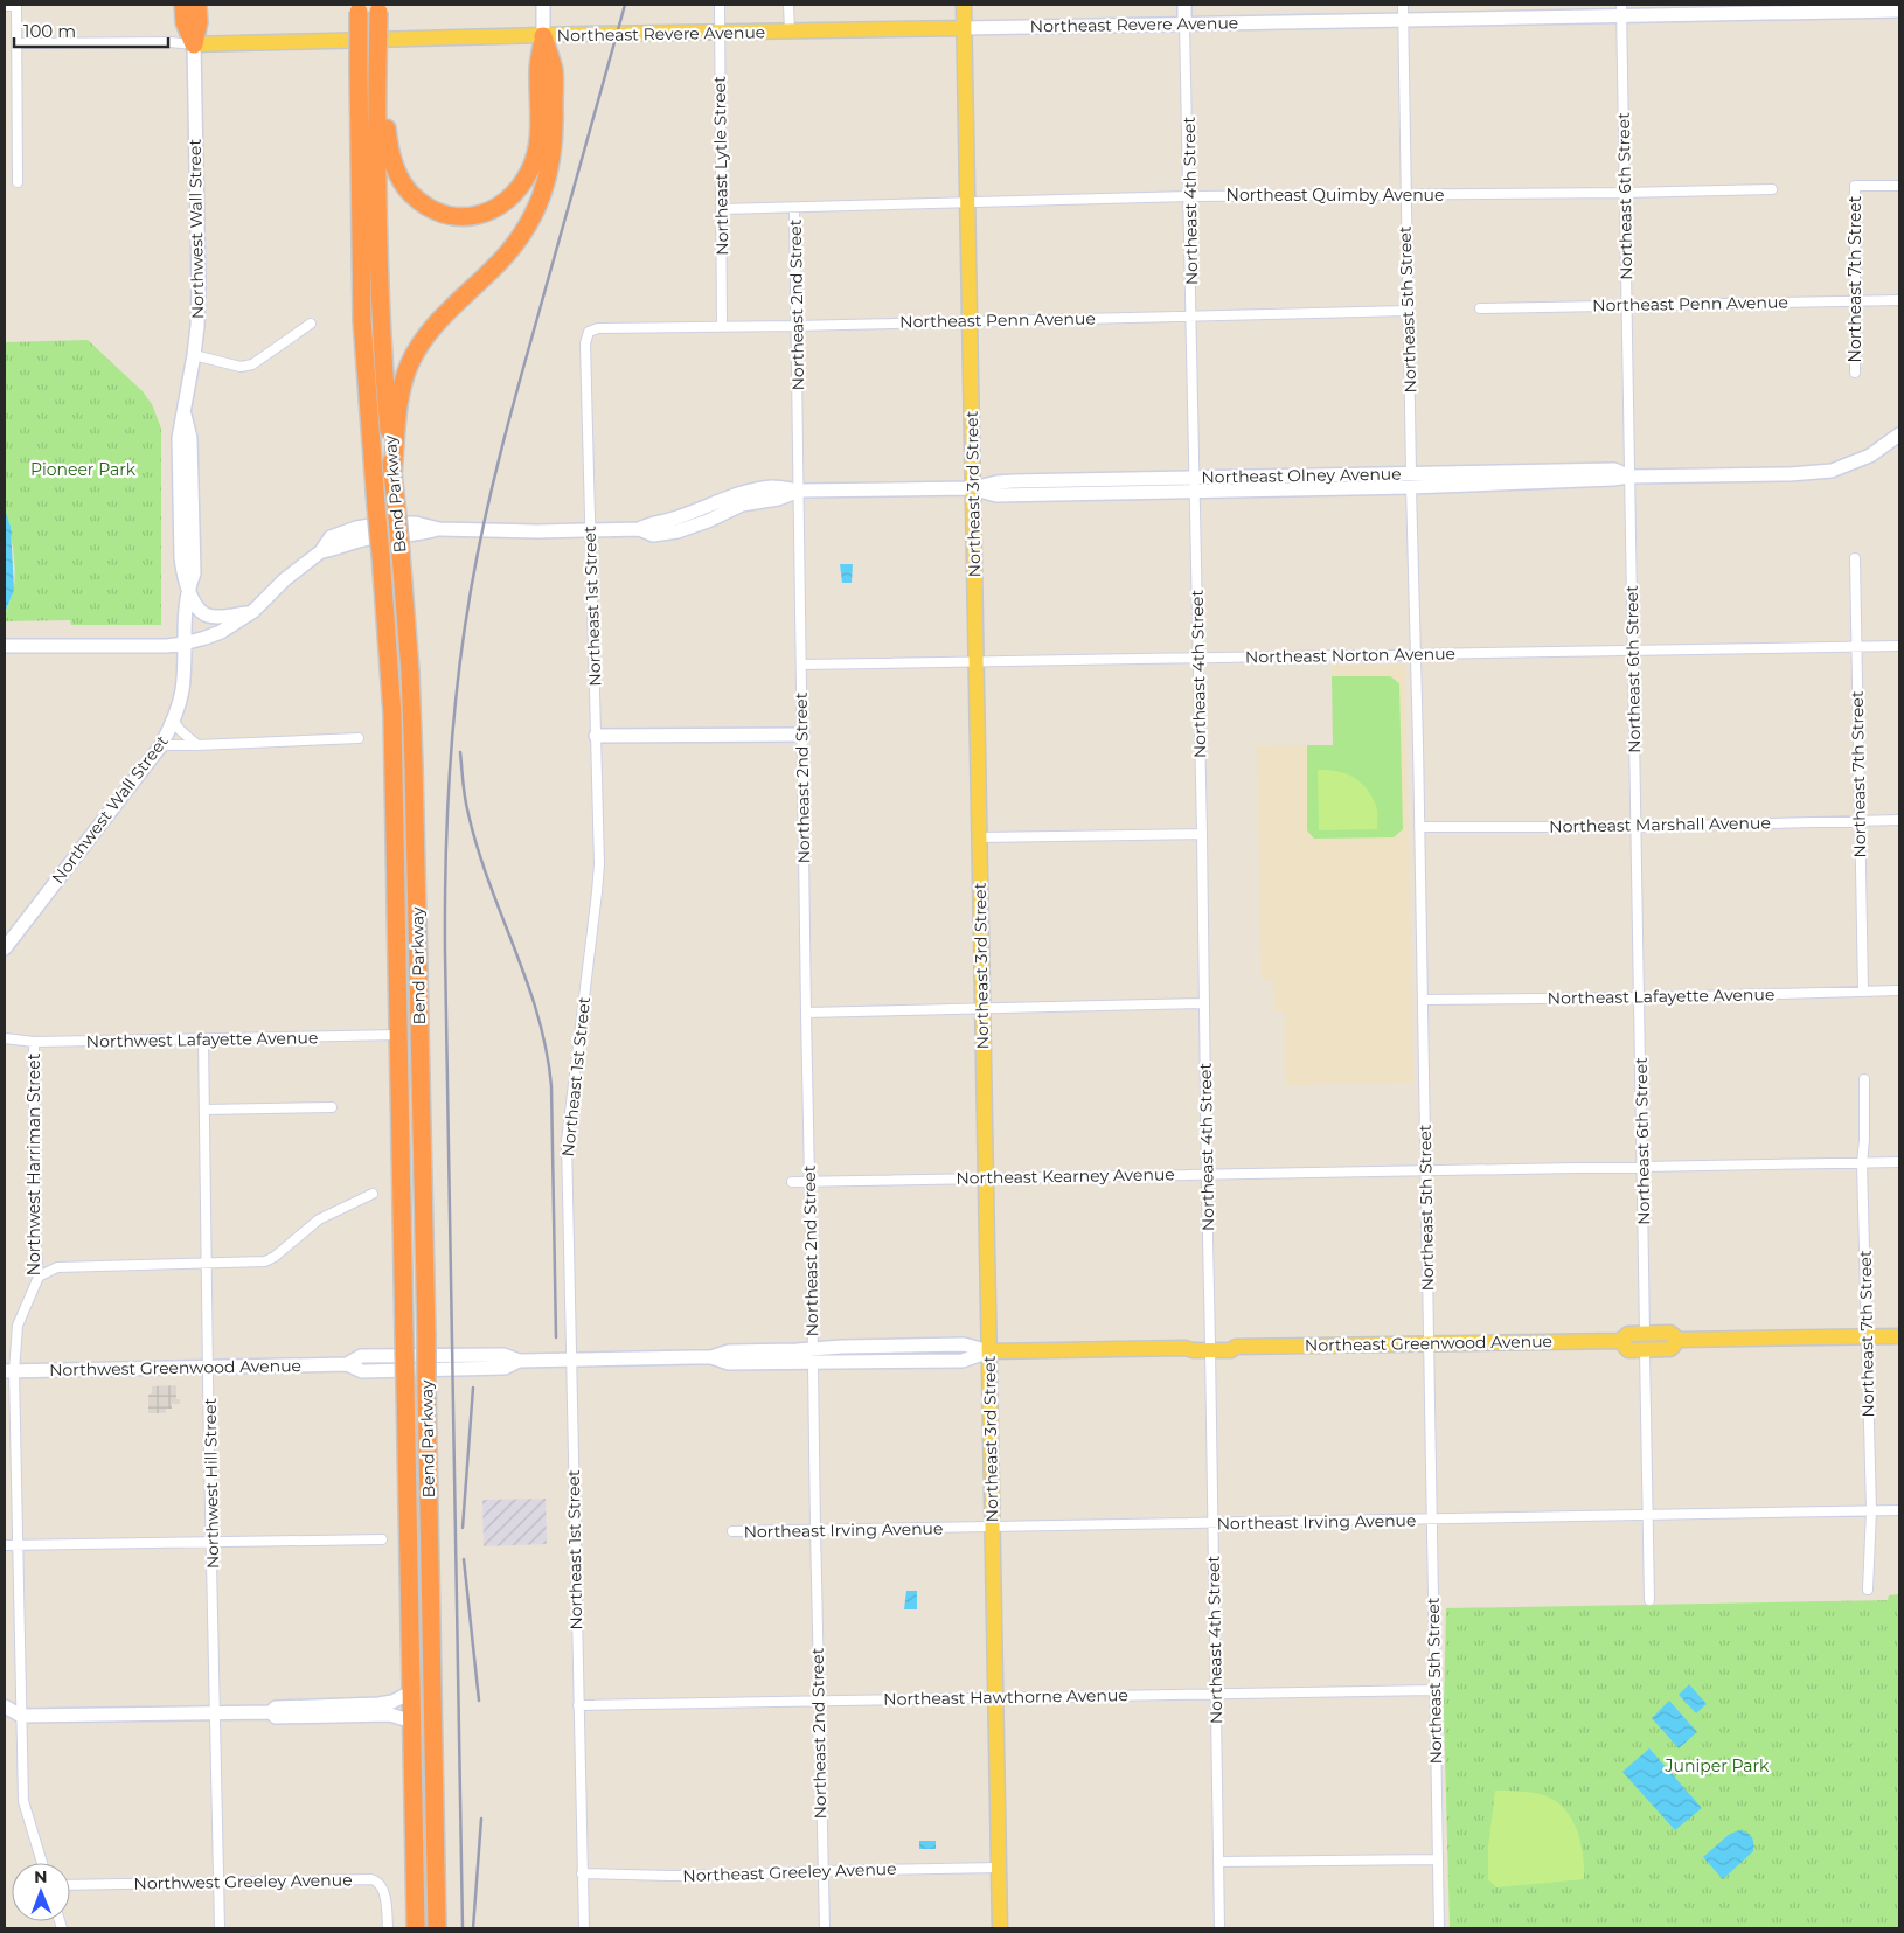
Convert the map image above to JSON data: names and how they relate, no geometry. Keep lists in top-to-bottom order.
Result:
{
  "streets": {
    "highway": ["Bend Parkway"],
    "main road": [
      "Northeast Revere Avenue",
      "Northeast 4th Street",
      "Northwest Wall Street",
      "Northeast Olney Avenue",
      "Northeast 3rd Street",
      "Northeast Greenwood Avenue",
      "Northwest Greenwood Avenue"
    ],
    "street": [
      "Northeast Lytle Street",
      "Northeast Quimby Avenue",
      "Northeast 6th Street",
      "Northeast 7th Street",
      "Northeast Penn Avenue",
      "Northeast 2nd Street",
      "Northeast 5th Street",
      "Northeast 1st Street",
      "Northeast Norton Avenue",
      "Northeast Marshall Avenue",
      "Northeast Lafayette Avenue",
      "Northwest Lafayette Avenue",
      "Northwest Harriman Street",
      "Northeast Kearney Avenue",
      "Northwest Hill Street",
      "Northeast Irving Avenue",
      "Northeast Hawthorne Avenue",
      "Northeast Greeley Avenue",
      "Northwest Greeley Avenue"
    ]
  },
  "crossings": [
    ["Northeast Revere Avenue", "Northeast Lytle Street"],
    ["Northeast Revere Avenue", "Northeast 6th Street"],
    ["Northeast Revere Avenue", "Northeast 4th Street"],
    ["Northeast Revere Avenue", "Northwest Wall Street"],
    ["Northeast Revere Avenue", "Northeast 5th Street"],
    ["Northeast Revere Avenue", "Northeast 3rd Street"],
    ["Northeast Lytle Street", "Northeast Quimby Avenue"],
    ["Northeast Lytle Street", "Northeast Penn Avenue"],
    ["Northeast Quimby Avenue", "Northeast 6th Street"],
    ["Northeast Quimby Avenue", "Northeast 4th Street"],
    ["Northeast Quimby Avenue", "Northeast 2nd Street"],
    ["Northeast Quimby Avenue", "Northeast 5th Street"],
    ["Northeast Quimby Avenue", "Northeast 3rd Street"],
    ["Northeast 6th Street", "Northeast Penn Avenue"],
    ["Northeast 6th Street", "Northeast Olney Avenue"],
    ["Northeast 6th Street", "Northeast Norton Avenue"],
    ["Northeast 6th Street", "Northeast Marshall Avenue"],
    ["Northeast 6th Street", "Northeast Lafayette Avenue"],
    ["Northeast 6th Street", "Northeast Kearney Avenue"],
    ["Northeast 6th Street", "Northeast Greenwood Avenue"],
    ["Northeast 4th Street", "Northeast Penn Avenue"],
    ["Northeast 4th Street", "Northeast Olney Avenue"],
    ["Northeast 4th Street", "Northeast Norton Avenue"],
    ["Northeast 4th Street", "Northeast Kearney Avenue"],
    ["Northeast 4th Street", "Northeast Greenwood Avenue"],
    ["Northeast 4th Street", "Northeast Irving Avenue"],
    ["Northeast 4th Street", "Northeast Hawthorne Avenue"],
    ["Northwest Wall Street", "Northeast Olney Avenue"],
    ["Northeast 7th Street", "Northeast Penn Avenue"],
    ["Northeast 7th Street", "Northeast Norton Avenue"],
    ["Northeast 7th Street", "Northeast Marshall Avenue"],
    ["Northeast 7th Street", "Northeast Lafayette Avenue"],
    ["Northeast 7th Street", "Northeast Kearney Avenue"],
    ["Northeast 7th Street", "Northeast Greenwood Avenue"],
    ["Northeast 7th Street", "Northeast Irving Avenue"],
    ["Northeast Penn Avenue", "Northeast 2nd Street"],
    ["Northeast Penn Avenue", "Northeast 5th Street"],
    ["Northeast Penn Avenue", "Northeast 3rd Street"],
    ["Northeast Penn Avenue", "Northeast 1st Street"],
    ["Northeast 2nd Street", "Northeast Olney Avenue"],
    ["Northeast 2nd Street", "Northeast Norton Avenue"],
    ["Northeast 2nd Street", "Northeast Kearney Avenue"],
    ["Northeast 2nd Street", "Northeast Greenwood Avenue"],
    ["Northeast 2nd Street", "Northeast Irving Avenue"],
    ["Northeast 2nd Street", "Northeast Hawthorne Avenue"],
    ["Northeast 2nd Street", "Northeast Greeley Avenue"],
    ["Northeast 5th Street", "Northeast Olney Avenue"],
    ["Northeast 5th Street", "Northeast Norton Avenue"],
    ["Northeast 5th Street", "Northeast Marshall Avenue"],
    ["Northeast 5th Street", "Northeast Lafayette Avenue"],
    ["Northeast 5th Street", "Northeast Kearney Avenue"],
    ["Northeast 5th Street", "Northeast Greenwood Avenue"],
    ["Northeast 5th Street", "Northeast Irving Avenue"],
    ["Northeast 5th Street", "Northeast Hawthorne Avenue"],
    ["Northeast Olney Avenue", "Bend Parkway"],
    ["Northeast Olney Avenue", "Northeast 3rd Street"],
    ["Northeast Olney Avenue", "Northeast 1st Street"],
    ["Bend Parkway", "Northwest Lafayette Avenue"],
    ["Northeast 3rd Street", "Northeast Norton Avenue"],
    ["Northeast 3rd Street", "Northeast Kearney Avenue"],
    ["Northeast 3rd Street", "Northeast Greenwood Avenue"],
    ["Northeast 3rd Street", "Northeast Irving Avenue"],
    ["Northeast 3rd Street", "Northeast Hawthorne Avenue"],
    ["Northeast 3rd Street", "Northeast Greeley Avenue"],
    ["Northeast 1st Street", "Northeast Greenwood Avenue"],
    ["Northeast 1st Street", "Northeast Hawthorne Avenue"],
    ["Northeast 1st Street", "Northeast Greeley Avenue"],
    ["Northwest Lafayette Avenue", "Northwest Harriman Street"],
    ["Northwest Lafayette Avenue", "Northwest Hill Street"],
    ["Northwest Harriman Street", "Northwest Greenwood Avenue"],
    ["Northeast Greenwood Avenue", "Northwest Greenwood Avenue"],
    ["Northwest Greenwood Avenue", "Northwest Hill Street"],
    ["Northwest Hill Street", "Northwest Greeley Avenue"]
  ],
  "parks": ["Pioneer Park", "Juniper Park"],
  "scale_bar": "100 m",
  "north": "top"
}
